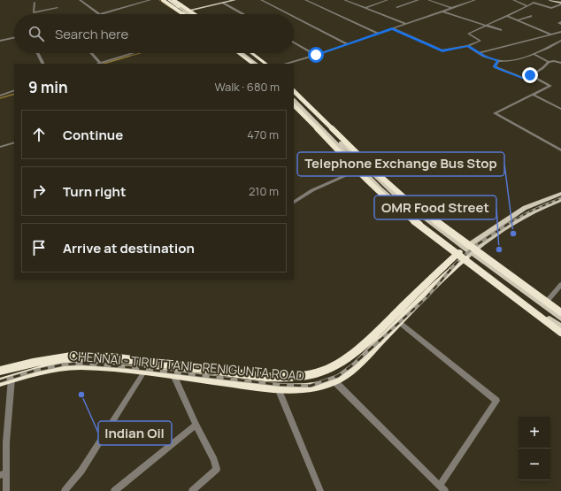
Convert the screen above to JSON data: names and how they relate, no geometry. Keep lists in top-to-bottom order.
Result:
{
  "streets": {
    "highway": ["CHENNAI - TIRUTTANI - RENIGUNTA ROAD"]
  },
  "places": ["Telephone Exchange Bus Stop", "OMR Food Street", "Indian Oil"],
  "page": {
    "search": "Search here",
    "heading": ["9 min", "Walk · 680 m"],
    "list": [
      ["Continue", "470 m"],
      ["Turn right", "210 m"],
      "Arrive at destination"
    ],
    "map_buttons": ["+", "−"]
  }
}
